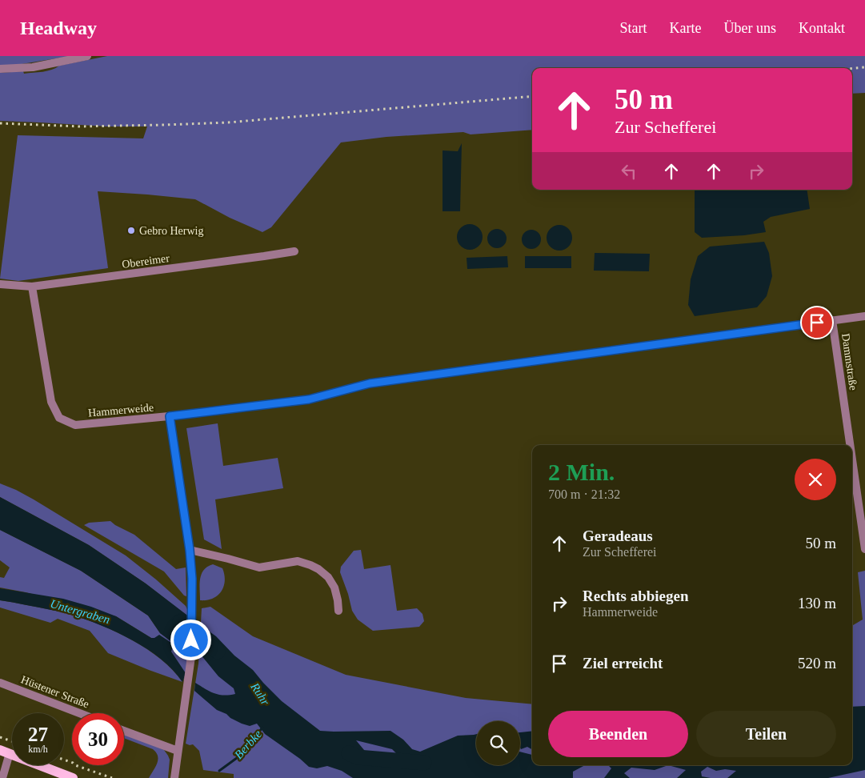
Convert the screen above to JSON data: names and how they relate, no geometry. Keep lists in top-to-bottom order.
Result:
{
  "streets": {
    "street": [
      "Obereimer",
      "Dammstraße",
      "Hammerweide",
      "Hüstener Straße"
    ]
  },
  "crossings": [
    ["Obereimer", "Hammerweide"],
    ["Dammstraße", "Hammerweide"]
  ],
  "water": ["Untergraben", "Ruhr", "Berbke"],
  "places": ["Gebro Herwig"],
  "page": {
    "header": "Headway",
    "nav": [
      "Start",
      "Karte",
      "Über uns",
      "Kontakt"
    ],
    "turn": ["50 m", "Zur Schefferei"],
    "heading": ["2 Min.", "700 m · 21:32"],
    "list": [
      {
        "name": "Geradeaus",
        "note": "Zur Schefferei",
        "value": "50 m"
      },
      {
        "name": "Rechts abbiegen",
        "note": "Hammerweide",
        "value": "130 m"
      },
      {
        "name": "Ziel erreicht",
        "value": "520 m"
      }
    ],
    "buttons": ["Beenden", "Teilen"],
    "speed": "27 km/h",
    "limit": "30"
  }
}
